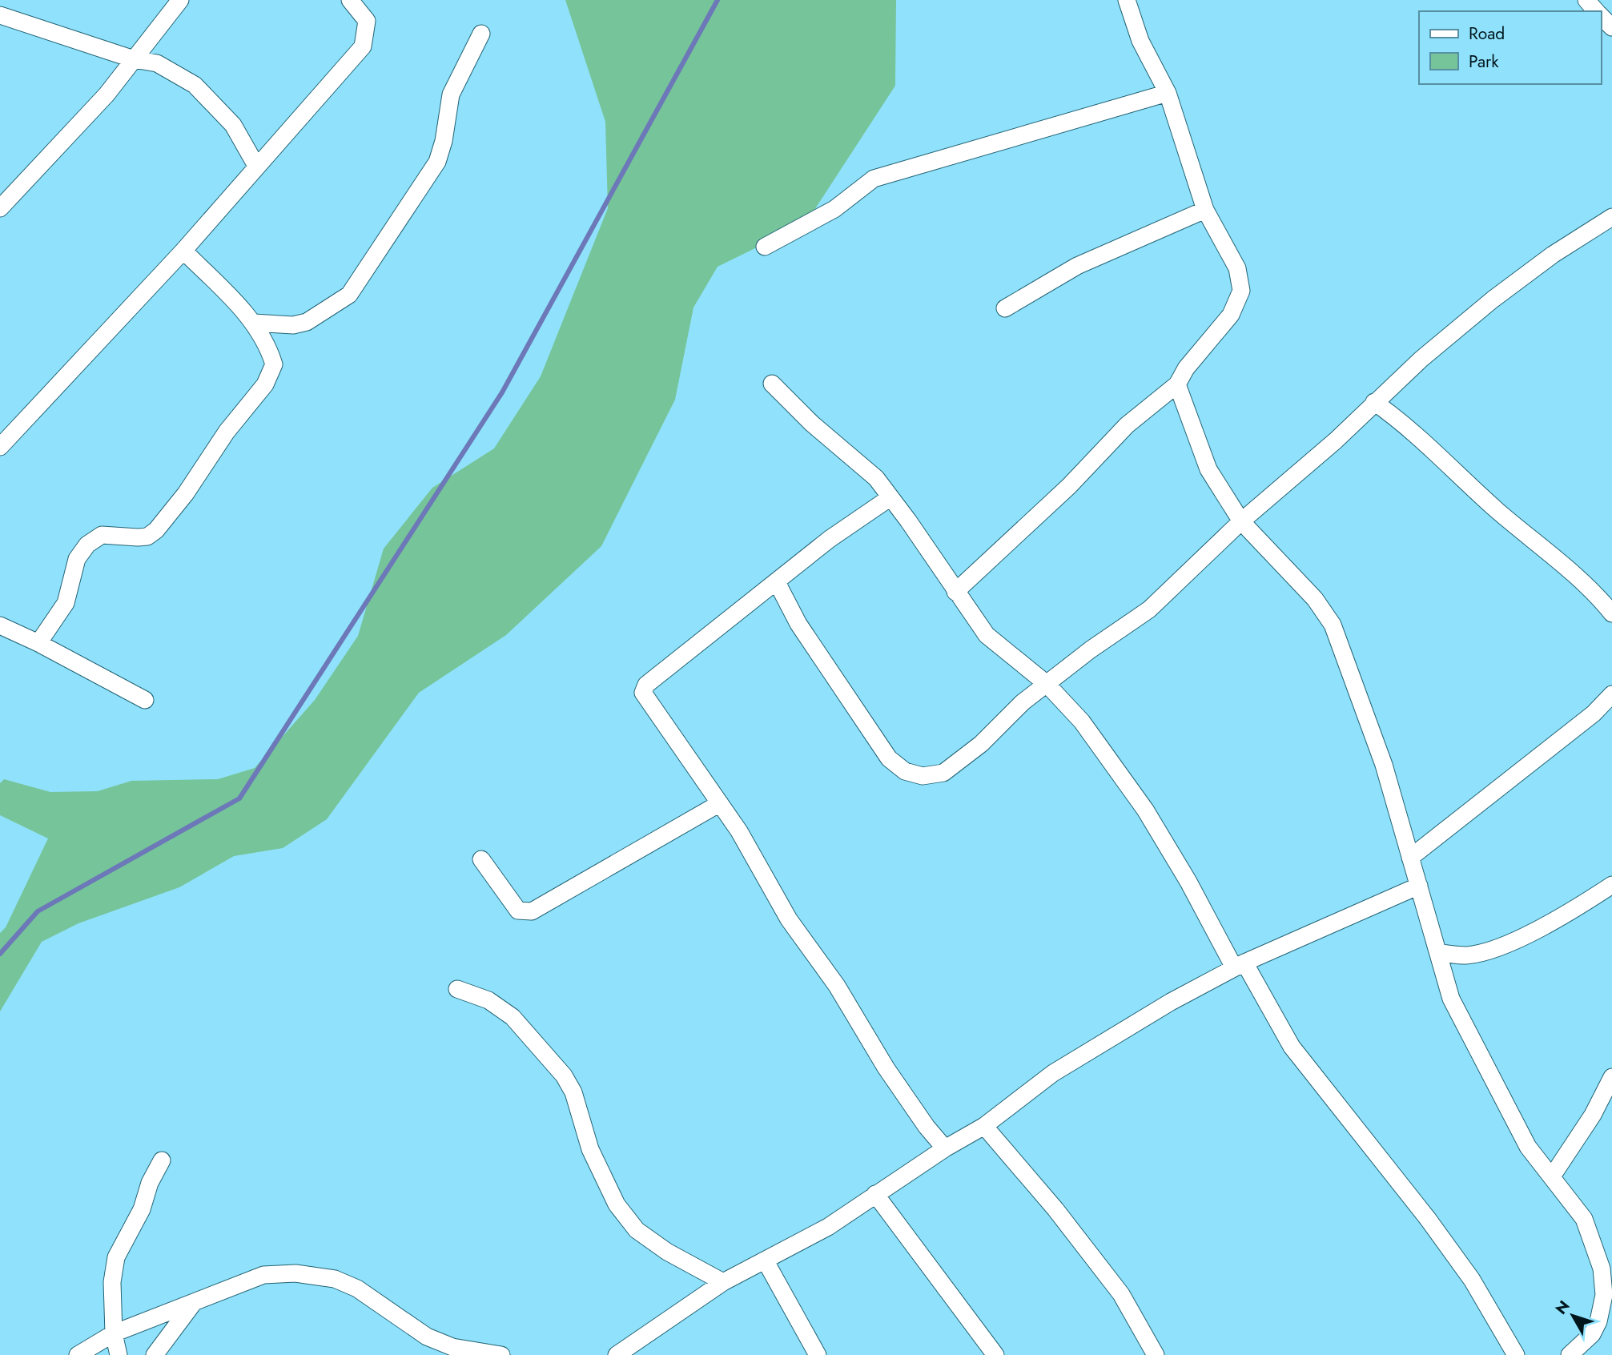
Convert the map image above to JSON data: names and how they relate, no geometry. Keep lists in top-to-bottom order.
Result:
{
  "legend": ["Road", "Park"],
  "north": "top left"
}
